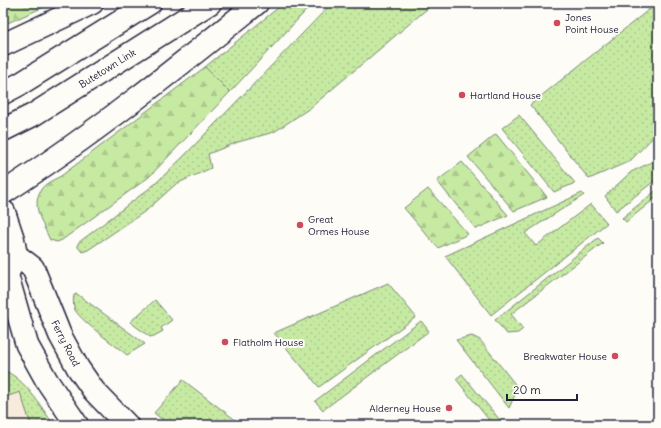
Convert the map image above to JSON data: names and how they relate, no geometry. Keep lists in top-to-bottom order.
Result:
{
  "streets": {
    "main road": ["Butetown Link", "Ferry Road"]
  },
  "places": [
    "Jones Point House",
    "Hartland House",
    "Great Ormes House",
    "Flatholm House",
    "Breakwater House",
    "Alderney House"
  ],
  "scale_bar": "20 m"
}
